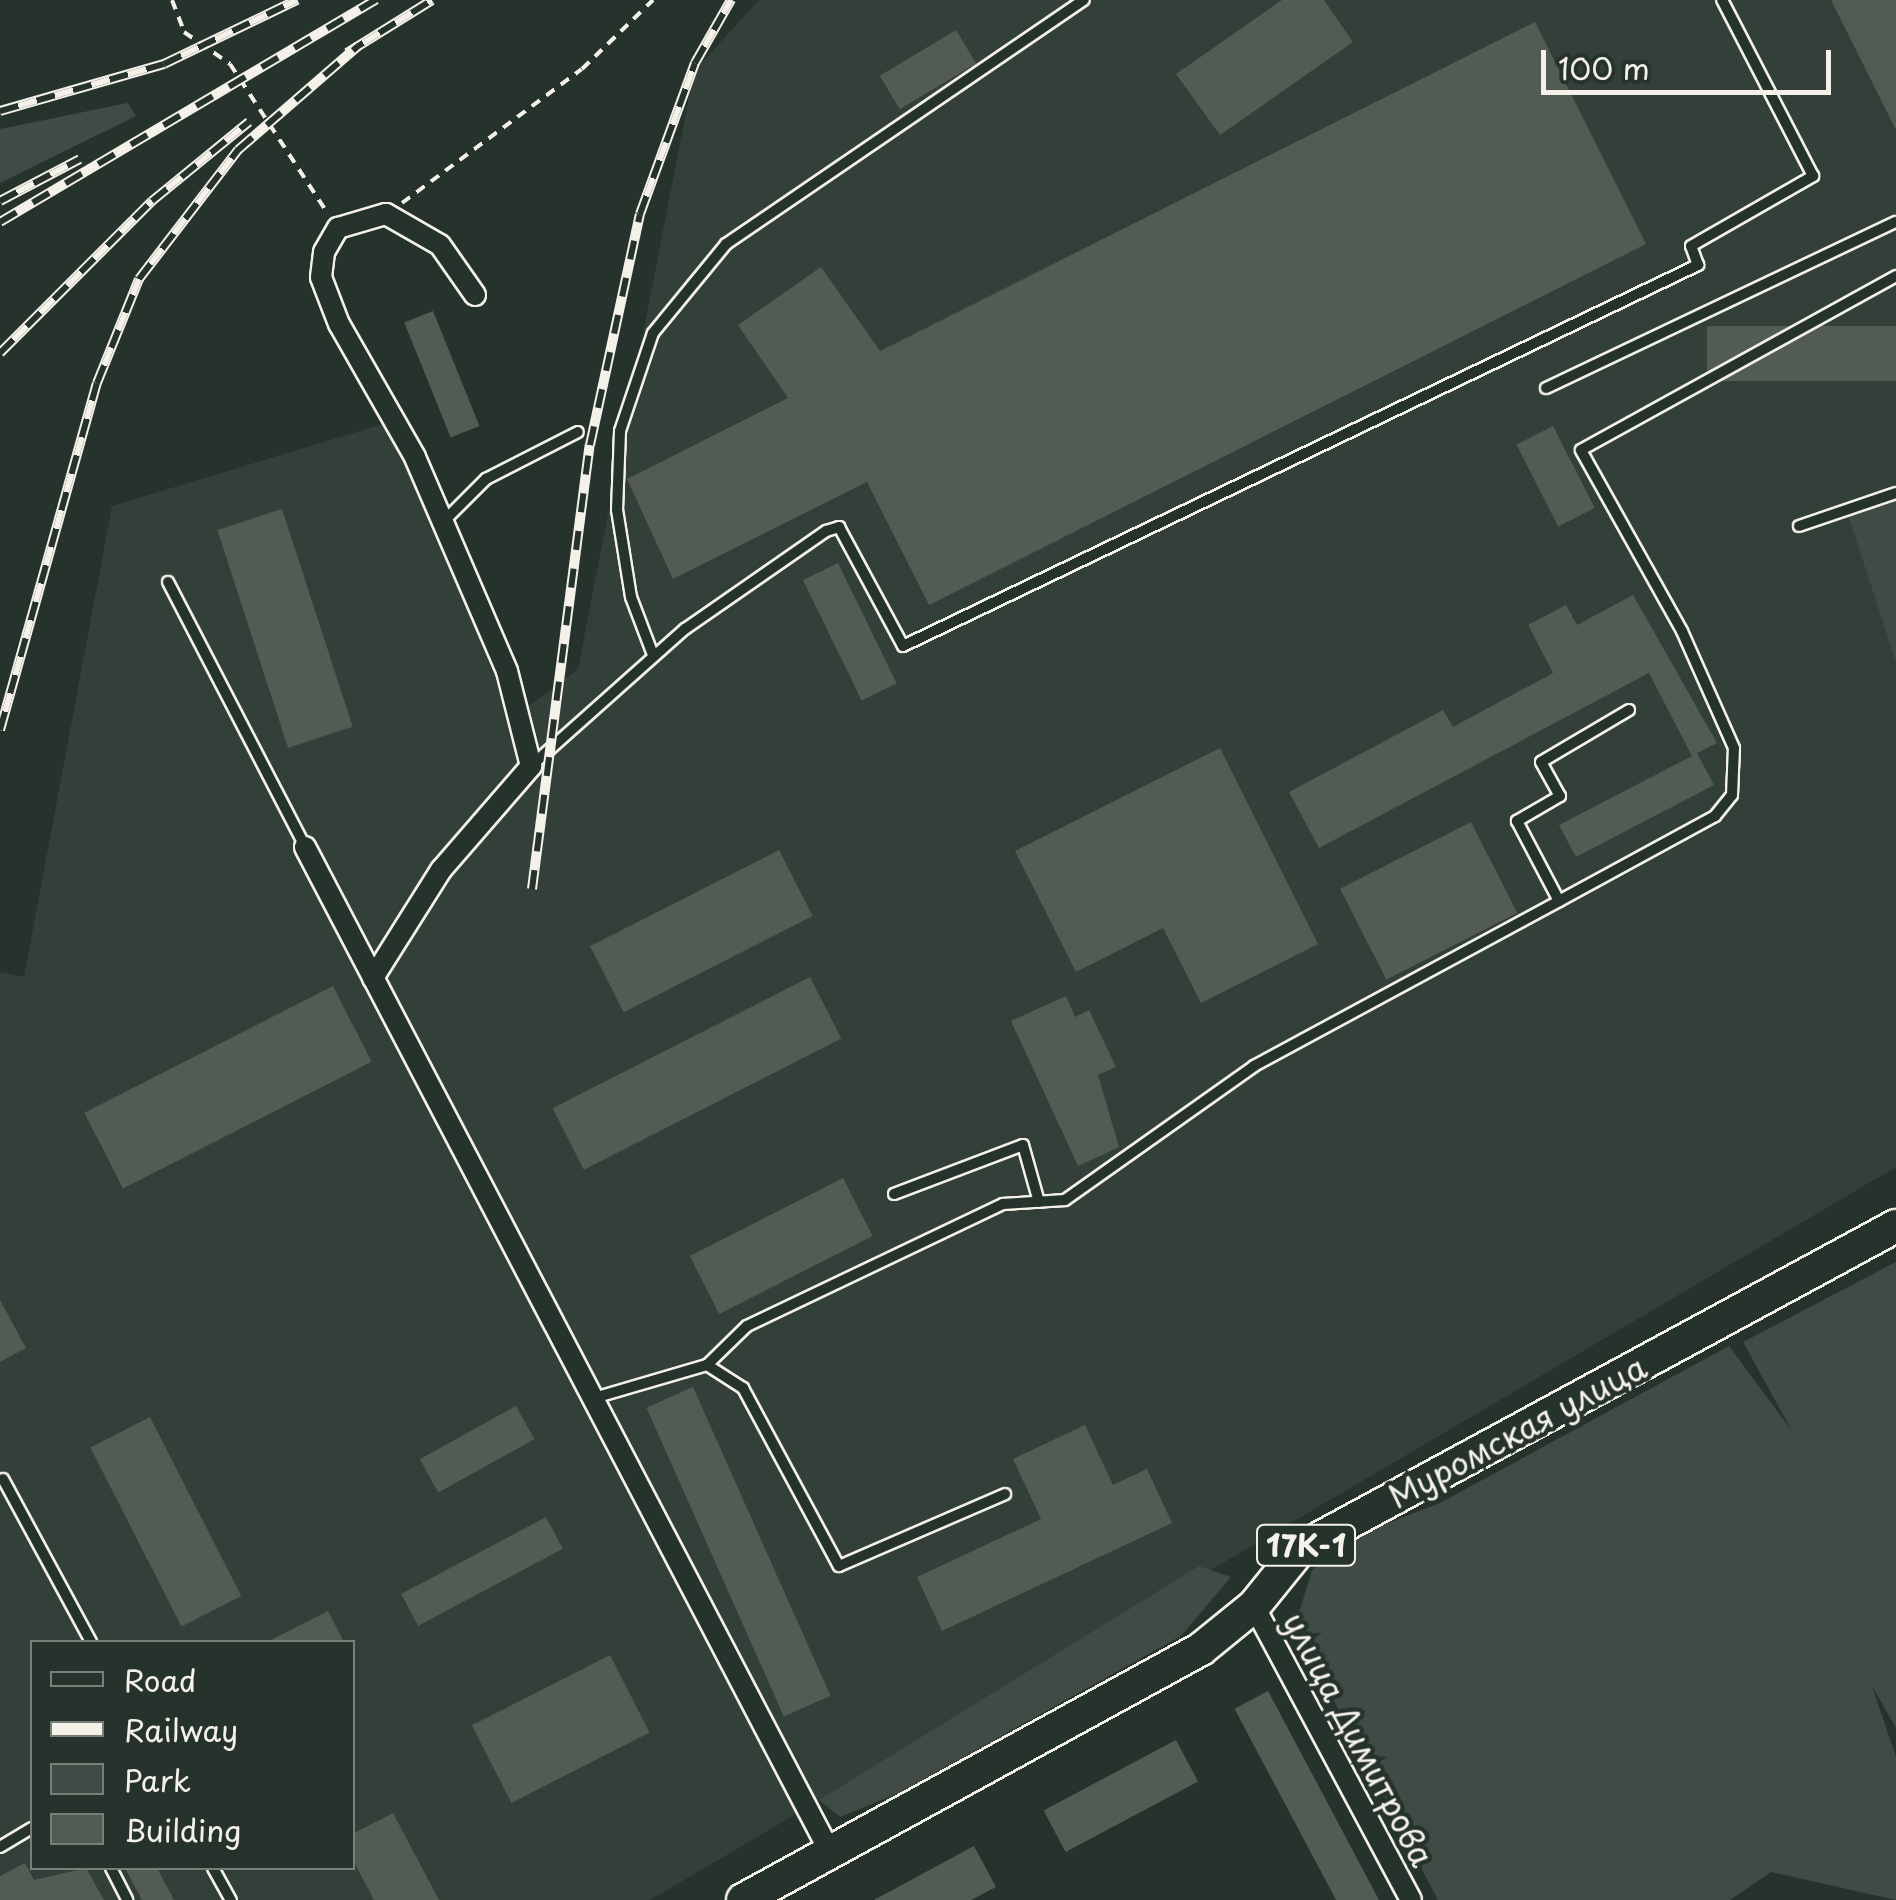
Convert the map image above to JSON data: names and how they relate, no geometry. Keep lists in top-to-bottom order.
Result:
{
  "streets": {
    "main road": ["Муромская улица", "17К-1"],
    "street": ["улица Димитрова"]
  },
  "crossings": [
    ["Муромская улица", "улица Димитрова"]
  ],
  "legend": [
    "Road",
    "Railway",
    "Park",
    "Building"
  ],
  "scale_bar": "100 m"
}
